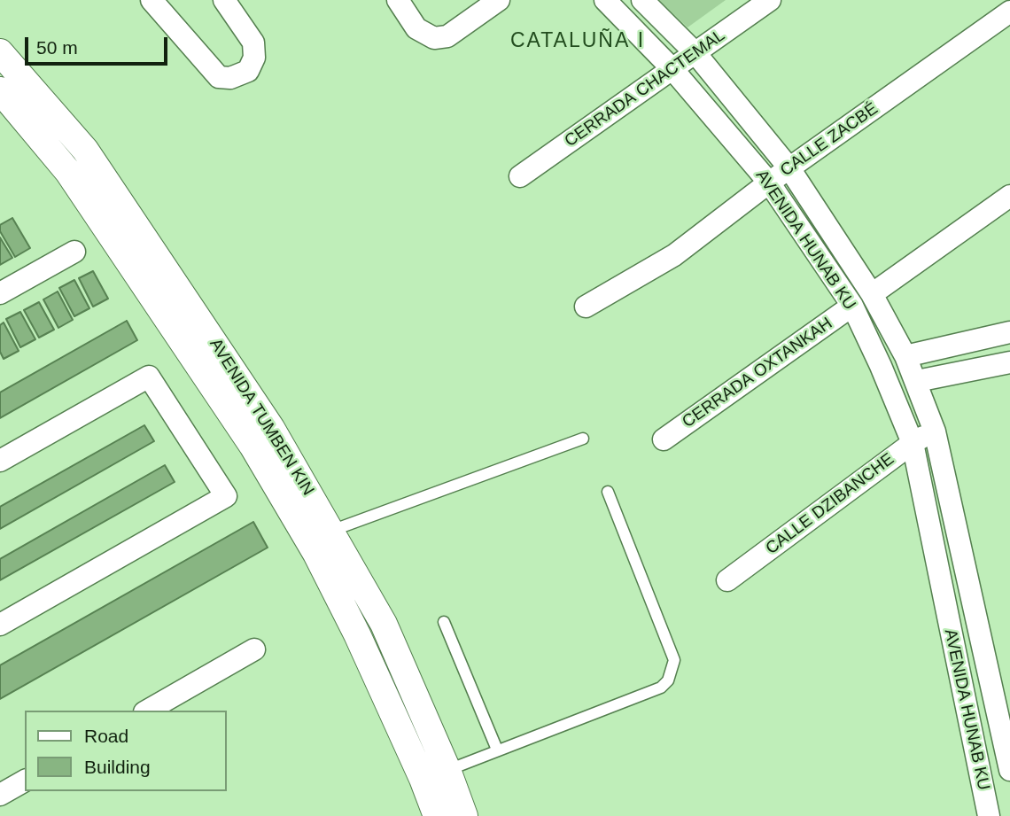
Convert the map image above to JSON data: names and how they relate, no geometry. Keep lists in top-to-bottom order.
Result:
{
  "streets": {
    "street": [
      "CERRADA CHACTEMAL",
      "CALLE ZACBÉ",
      "AVENIDA HUNAB KU",
      "CERRADA OXTANKAH",
      "AVENIDA TUMBEN KIN",
      "CALLE DZIBANCHE"
    ]
  },
  "crossings": [
    ["CERRADA CHACTEMAL", "AVENIDA HUNAB KU"],
    ["CALLE ZACBÉ", "AVENIDA HUNAB KU"],
    ["AVENIDA HUNAB KU", "CERRADA OXTANKAH"],
    ["AVENIDA HUNAB KU", "CALLE DZIBANCHE"]
  ],
  "districts": ["CATALUÑA I"],
  "legend": ["Road", "Building"],
  "scale_bar": "50 m"
}
